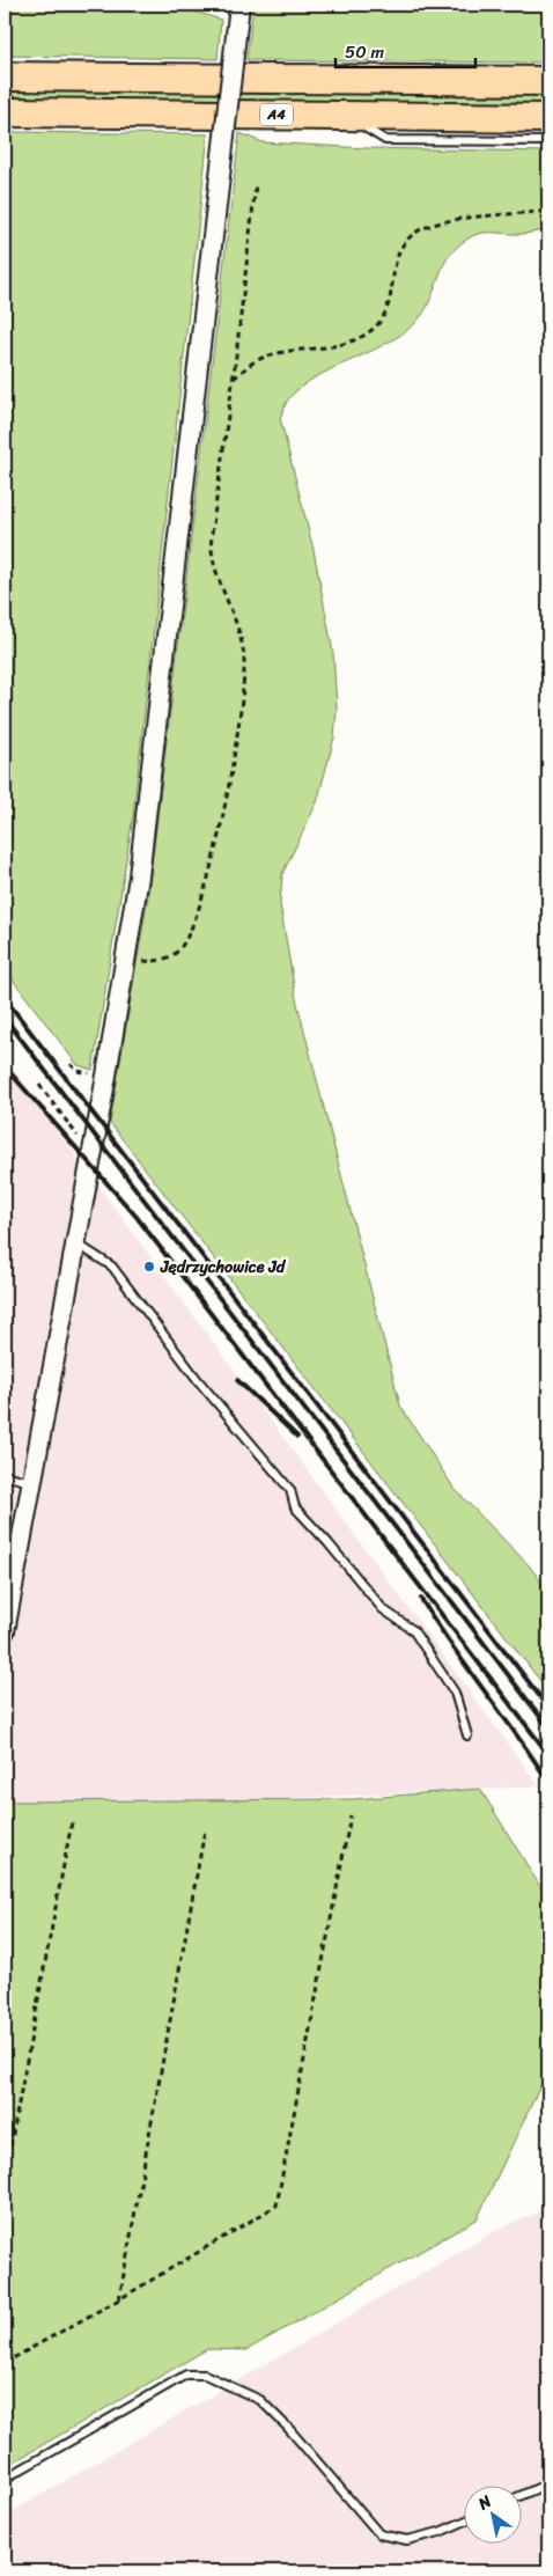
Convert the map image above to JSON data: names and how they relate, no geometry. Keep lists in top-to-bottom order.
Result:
{
  "streets": {
    "highway": ["A4"]
  },
  "places": ["Jędrzychowice Jd"],
  "scale_bar": "50 m",
  "north": "top left"
}
